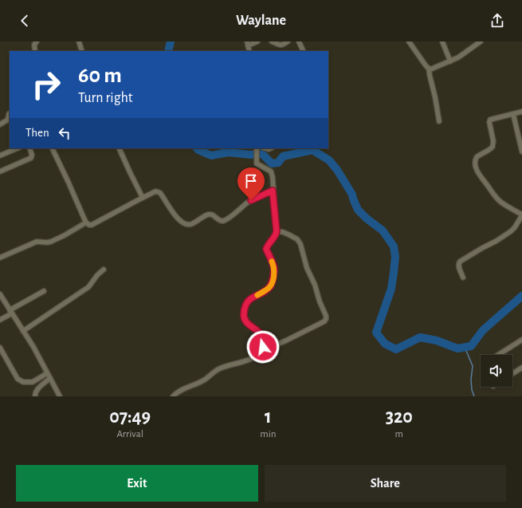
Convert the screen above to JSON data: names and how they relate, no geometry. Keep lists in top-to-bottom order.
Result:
{
  "page": {
    "header": "Waylane",
    "turn": ["60 m", "Turn right"],
    "then": "Then",
    "eta": [
      "07:49",
      "Arrival",
      "1",
      "min",
      "320",
      "m"
    ],
    "buttons": ["Exit", "Share"]
  }
}
